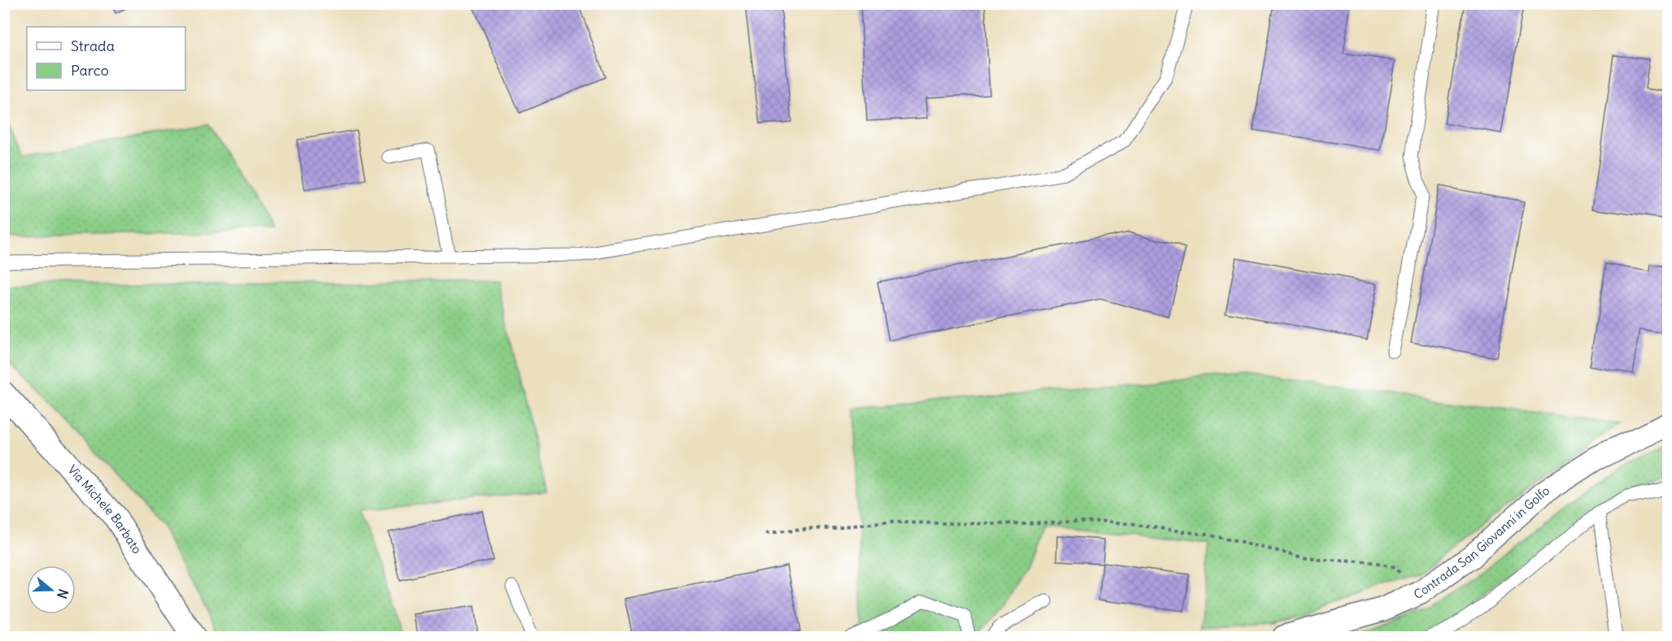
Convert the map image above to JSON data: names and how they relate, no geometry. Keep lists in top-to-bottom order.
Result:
{
  "streets": {
    "street": ["Via Michele Barbato", "Contrada San Giovanni in Golfo"]
  },
  "legend": ["Strada", "Parco"],
  "north": "right"
}
